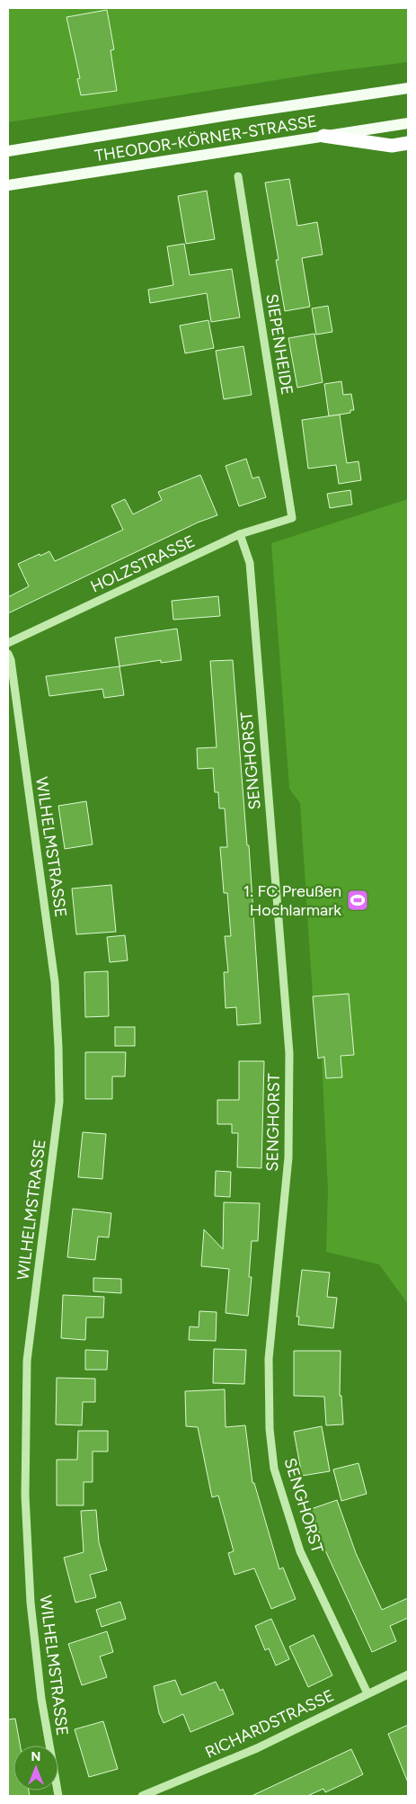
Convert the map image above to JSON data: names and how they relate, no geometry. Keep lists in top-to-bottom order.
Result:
{
  "streets": {
    "main road": ["THEODOR-KÖRNER-STRASSE"],
    "street": [
      "SIEPENHEIDE",
      "HOLZSTRASSE",
      "SENGHORST",
      "WILHELMSTRASSE",
      "RICHARDSTRASSE"
    ]
  },
  "crossings": [
    ["SIEPENHEIDE", "HOLZSTRASSE"],
    ["HOLZSTRASSE", "SENGHORST"],
    ["SENGHORST", "RICHARDSTRASSE"]
  ],
  "places": {
    "sports": ["1. FC Preußen Hochlarmark"]
  },
  "north": "top"
}
